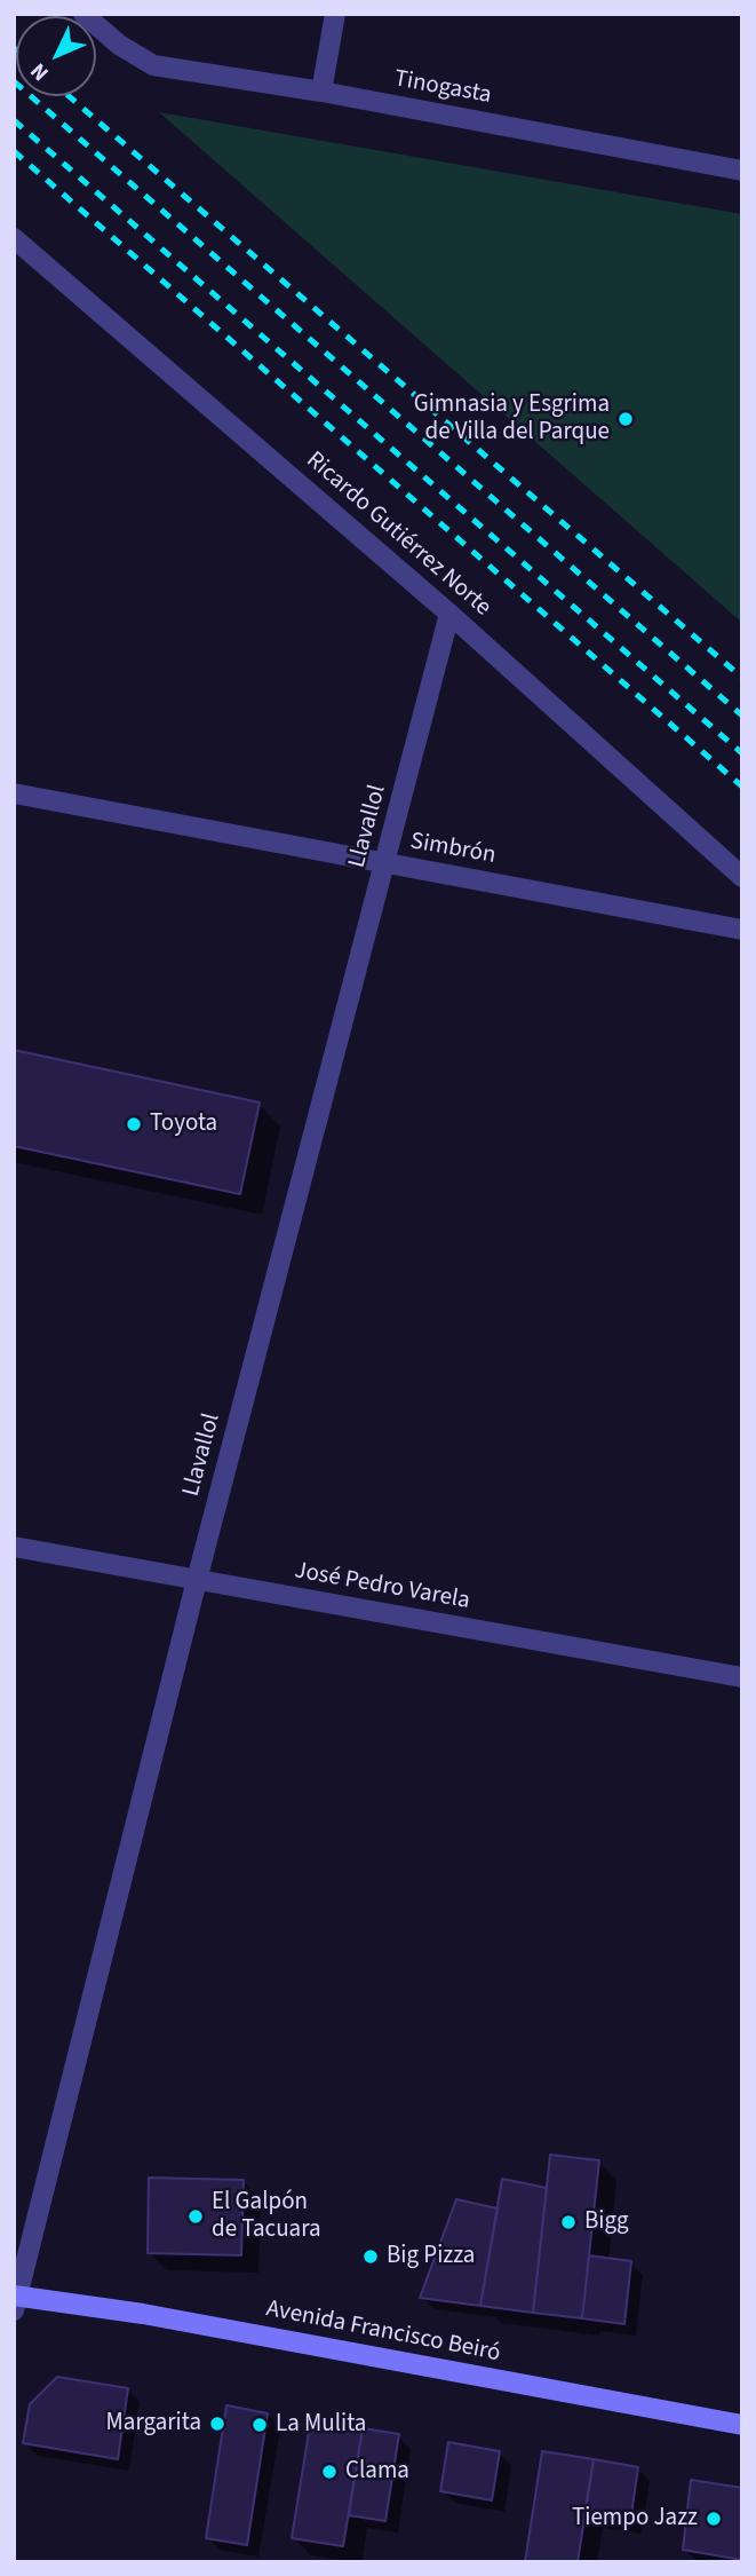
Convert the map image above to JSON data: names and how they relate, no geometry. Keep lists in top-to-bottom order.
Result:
{
  "streets": {
    "main road": ["Avenida Francisco Beiró"],
    "street": [
      "Tinogasta",
      "Ricardo Gutiérrez Norte",
      "Llavallol",
      "Simbrón",
      "José Pedro Varela"
    ]
  },
  "crossings": [
    ["Ricardo Gutiérrez Norte", "Llavallol"],
    ["Llavallol", "Simbrón"],
    ["Llavallol", "José Pedro Varela"],
    ["Llavallol", "Avenida Francisco Beiró"]
  ],
  "places": [
    "Gimnasia y Esgrima de Villa del Parque",
    "Toyota",
    "El Galpón de Tacuara",
    "Bigg",
    "Big Pizza",
    "Margarita",
    "La Mulita",
    "Clama",
    "Tiempo Jazz"
  ],
  "north": "bottom left"
}
